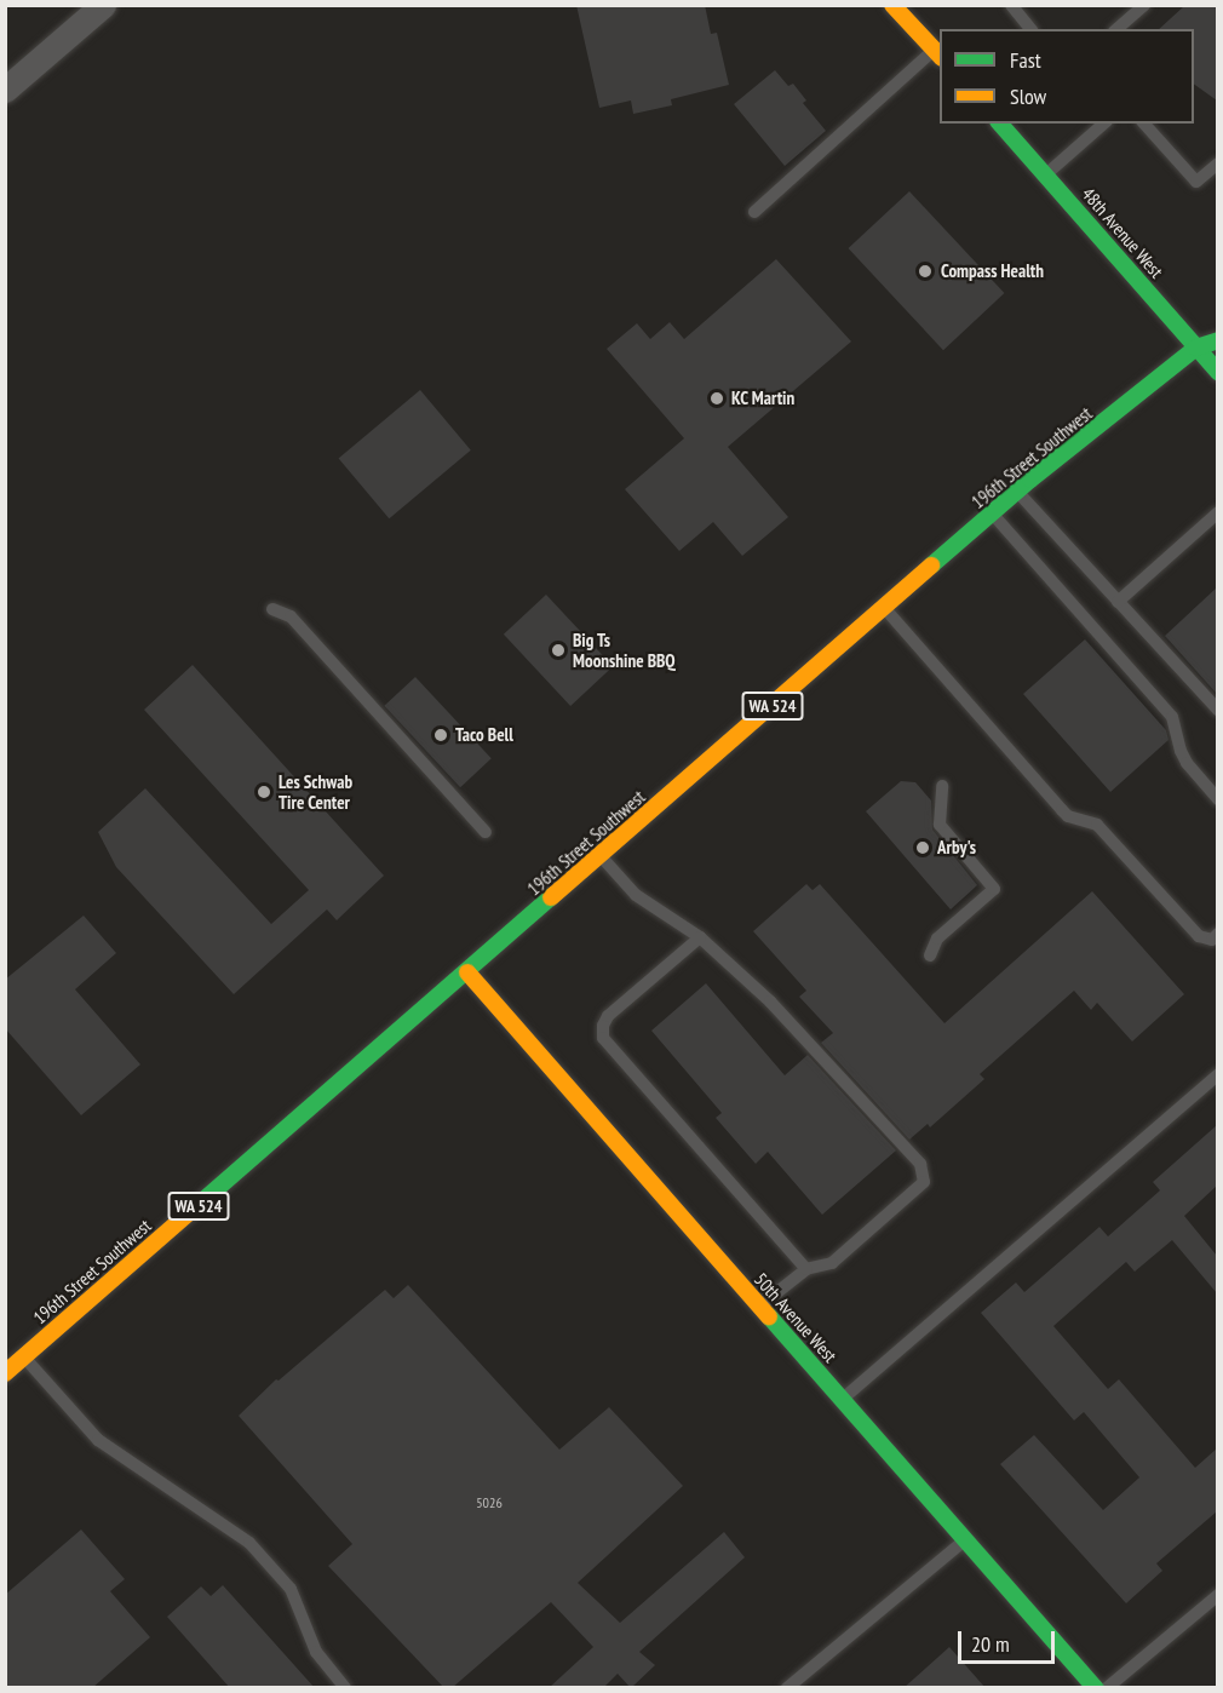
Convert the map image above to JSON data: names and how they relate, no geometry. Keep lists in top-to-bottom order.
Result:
{
  "streets": {
    "main road": [
      "48th Avenue West",
      "196th Street Southwest",
      "WA 524",
      "50th Avenue West"
    ]
  },
  "crossings": [
    ["48th Avenue West", "196th Street Southwest"],
    ["196th Street Southwest", "50th Avenue West"]
  ],
  "places": [
    "Compass Health",
    "KC Martin",
    "Big Ts Moonshine BBQ",
    "Taco Bell",
    "Les Schwab Tire Center",
    "Arby's"
  ],
  "house_numbers": ["5026"],
  "legend": ["Fast", "Slow"],
  "scale_bar": "20 m"
}
